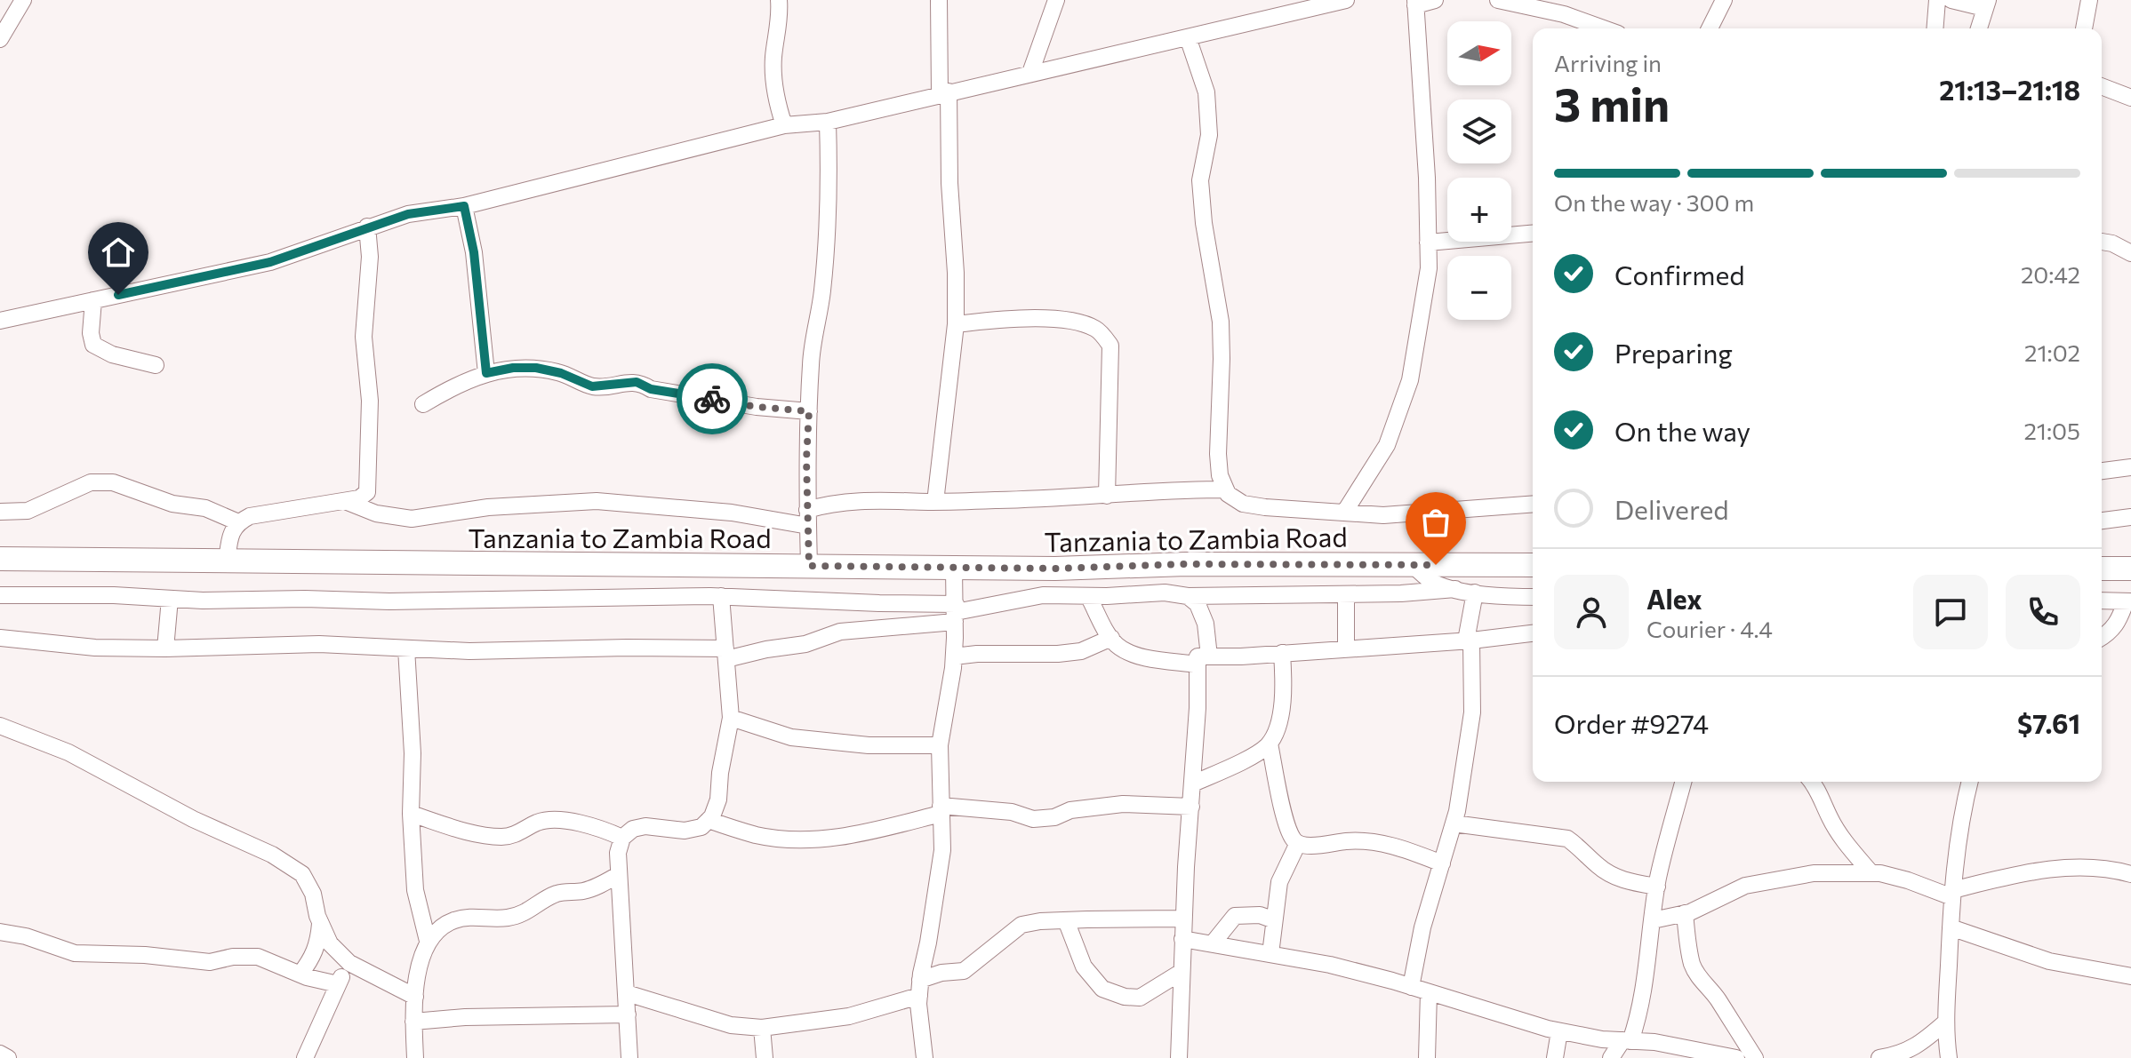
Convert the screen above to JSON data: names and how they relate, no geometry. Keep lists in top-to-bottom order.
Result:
{
  "streets": {
    "highway": ["Tanzania to Zambia Road"]
  },
  "north": "right",
  "page": {
    "map_buttons": ["+", "−"],
    "heading": ["3 min", "Arriving in", "21:13–21:18"],
    "panel": [
      "Alex",
      "Courier · 4.4",
      "Order #9274",
      "$7.61"
    ],
    "bar": "On the way · 300 m",
    "list": [
      ["Confirmed", "20:42"],
      ["Preparing", "21:02"],
      ["On the way", "21:05"],
      "Delivered"
    ]
  }
}
